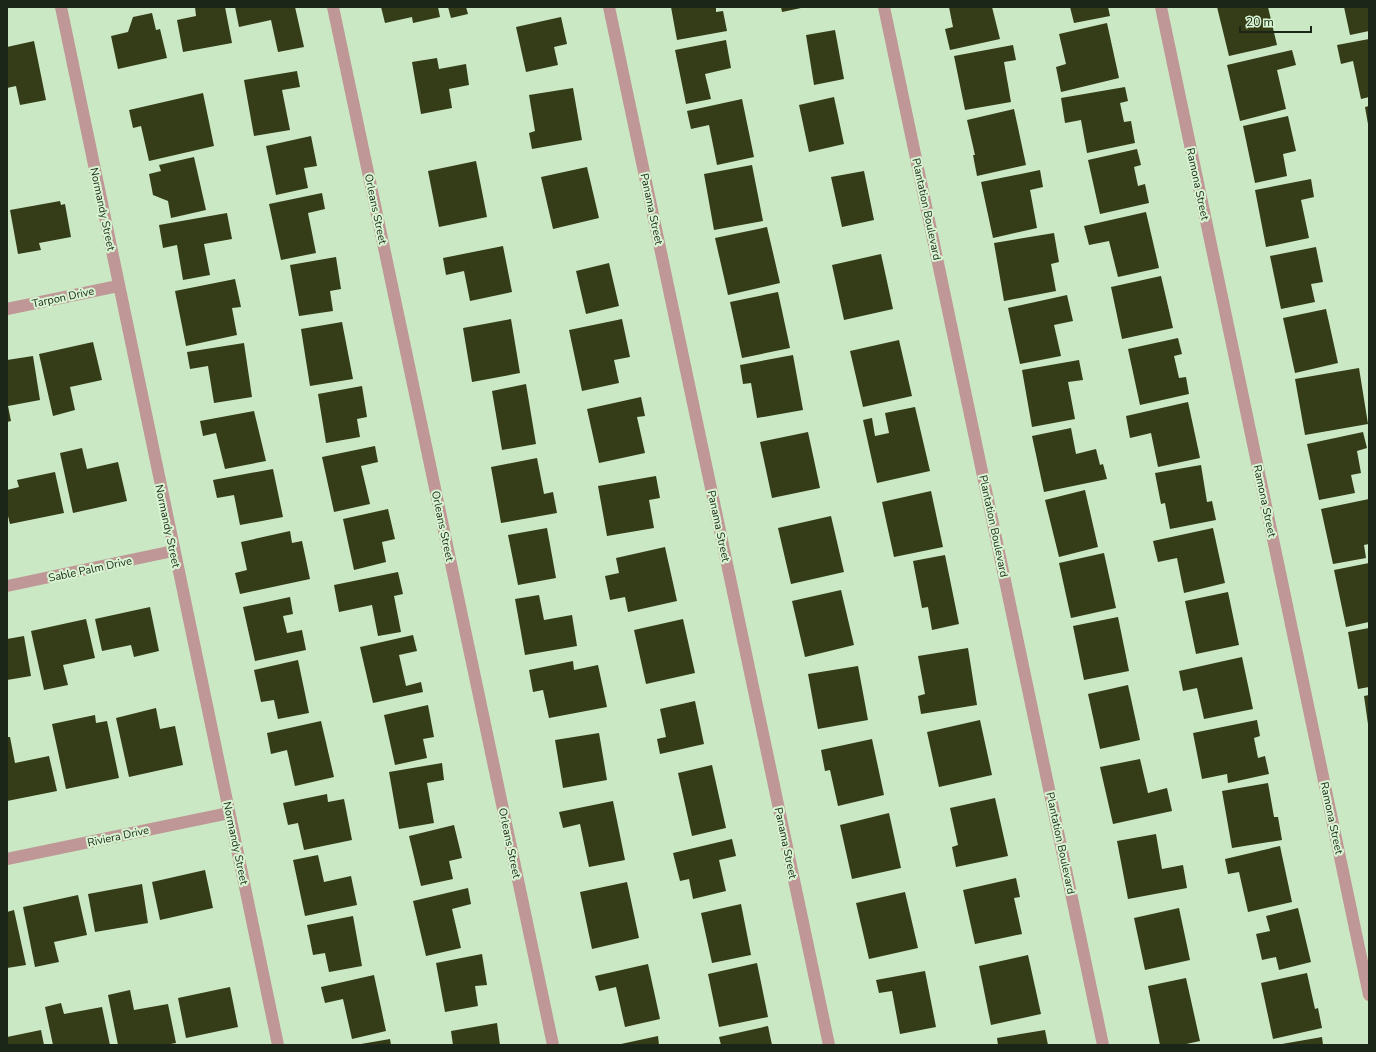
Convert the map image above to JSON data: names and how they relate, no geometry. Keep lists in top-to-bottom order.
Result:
{
  "streets": {
    "street": [
      "Ramona Street",
      "Normandy Street",
      "Orleans Street",
      "Panama Street",
      "Plantation Boulevard",
      "Tarpon Drive",
      "Sable Palm Drive",
      "Riviera Drive"
    ]
  },
  "crossings": [
    ["Normandy Street", "Tarpon Drive"],
    ["Normandy Street", "Sable Palm Drive"],
    ["Normandy Street", "Riviera Drive"]
  ],
  "scale_bar": "20 m"
}
